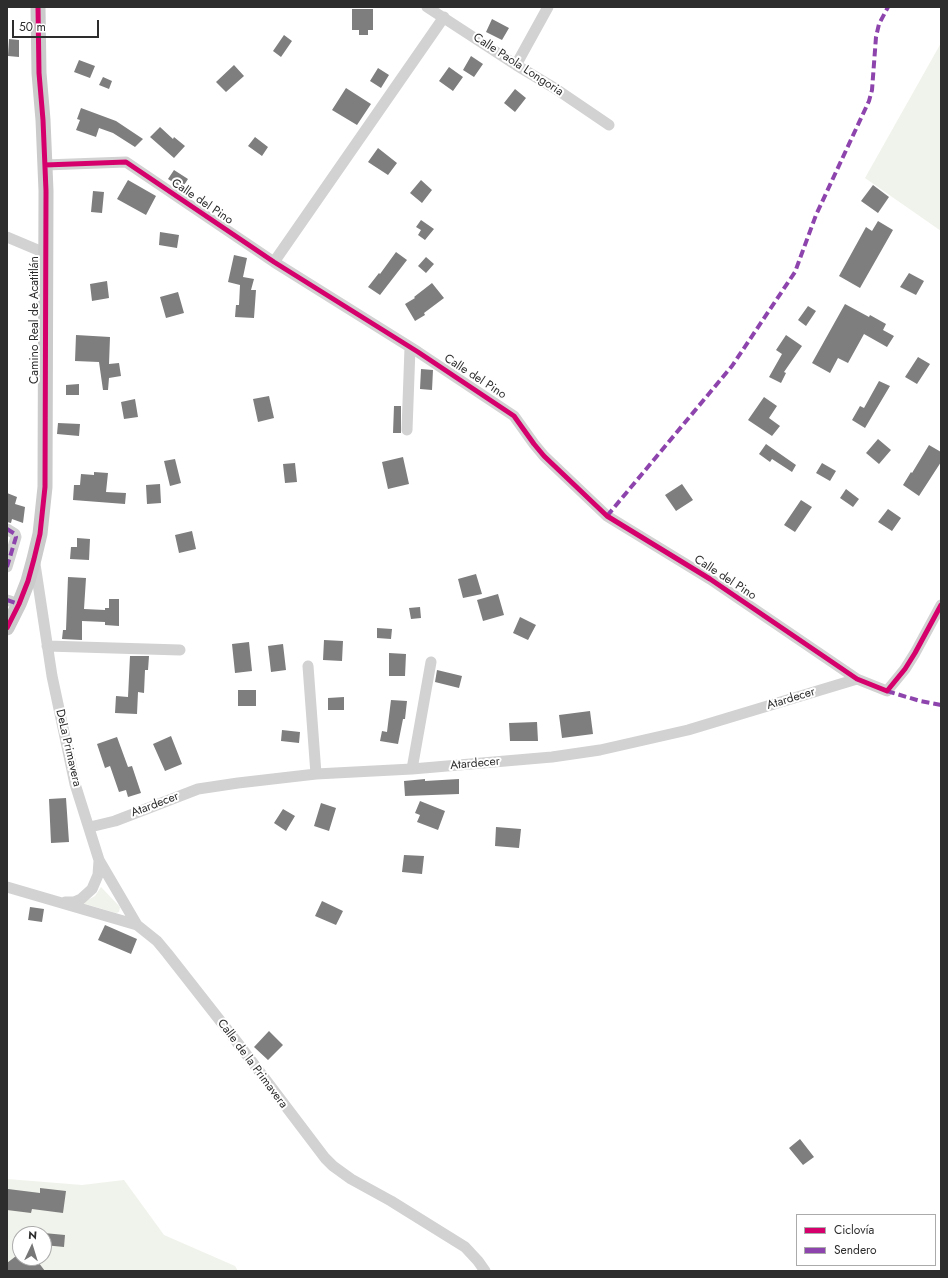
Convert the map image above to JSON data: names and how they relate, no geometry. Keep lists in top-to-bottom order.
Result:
{
  "streets": {
    "main road": ["Camino Real de Acatitlán"],
    "street": [
      "Calle Paola Longoria",
      "Calle del Pino",
      "Atardecer",
      "DeLa Primavera",
      "Calle de la Primavera"
    ]
  },
  "crossings": [
    ["Calle del Pino", "Camino Real de Acatitlán"],
    ["Calle del Pino", "Atardecer"],
    ["Camino Real de Acatitlán", "DeLa Primavera"],
    ["Atardecer", "DeLa Primavera"],
    ["DeLa Primavera", "Calle de la Primavera"]
  ],
  "legend": ["Ciclovía", "Sendero"],
  "scale_bar": "50 m",
  "north": "top"
}
